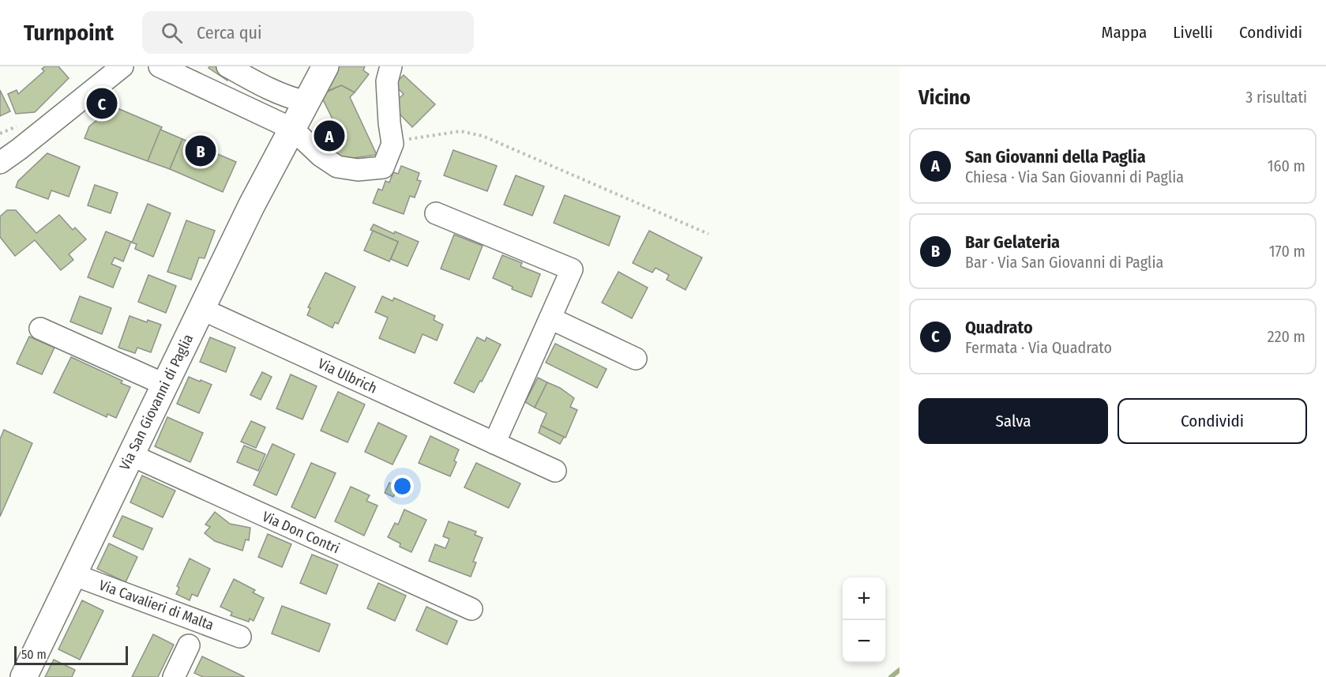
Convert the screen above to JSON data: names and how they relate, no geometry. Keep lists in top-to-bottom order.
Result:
{
  "streets": {
    "main road": ["Via San Giovanni di Paglia"],
    "street": ["Via Ulbrich", "Via Don Contri", "Via Cavalieri di Malta"]
  },
  "crossings": [
    ["Via Ulbrich", "Via San Giovanni di Paglia"],
    ["Via San Giovanni di Paglia", "Via Don Contri"],
    ["Via San Giovanni di Paglia", "Via Cavalieri di Malta"]
  ],
  "scale_bar": "50 m",
  "page": {
    "header": "Turnpoint",
    "search": "Cerca qui",
    "nav": ["Mappa", "Livelli", "Condividi"],
    "heading": ["Vicino", "3 risultati"],
    "pins": ["C", "A", "B"],
    "list": [
      {
        "mark": "A",
        "name": "San Giovanni della Paglia",
        "note": "Chiesa · Via San Giovanni di Paglia",
        "value": "160 m"
      },
      {
        "mark": "B",
        "name": "Bar Gelateria",
        "note": "Bar · Via San Giovanni di Paglia",
        "value": "170 m"
      },
      {
        "mark": "C",
        "name": "Quadrato",
        "note": "Fermata · Via Quadrato",
        "value": "220 m"
      }
    ],
    "buttons": ["Salva", "Condividi"],
    "map_buttons": ["+", "−"],
    "scale": "50 m"
  }
}
